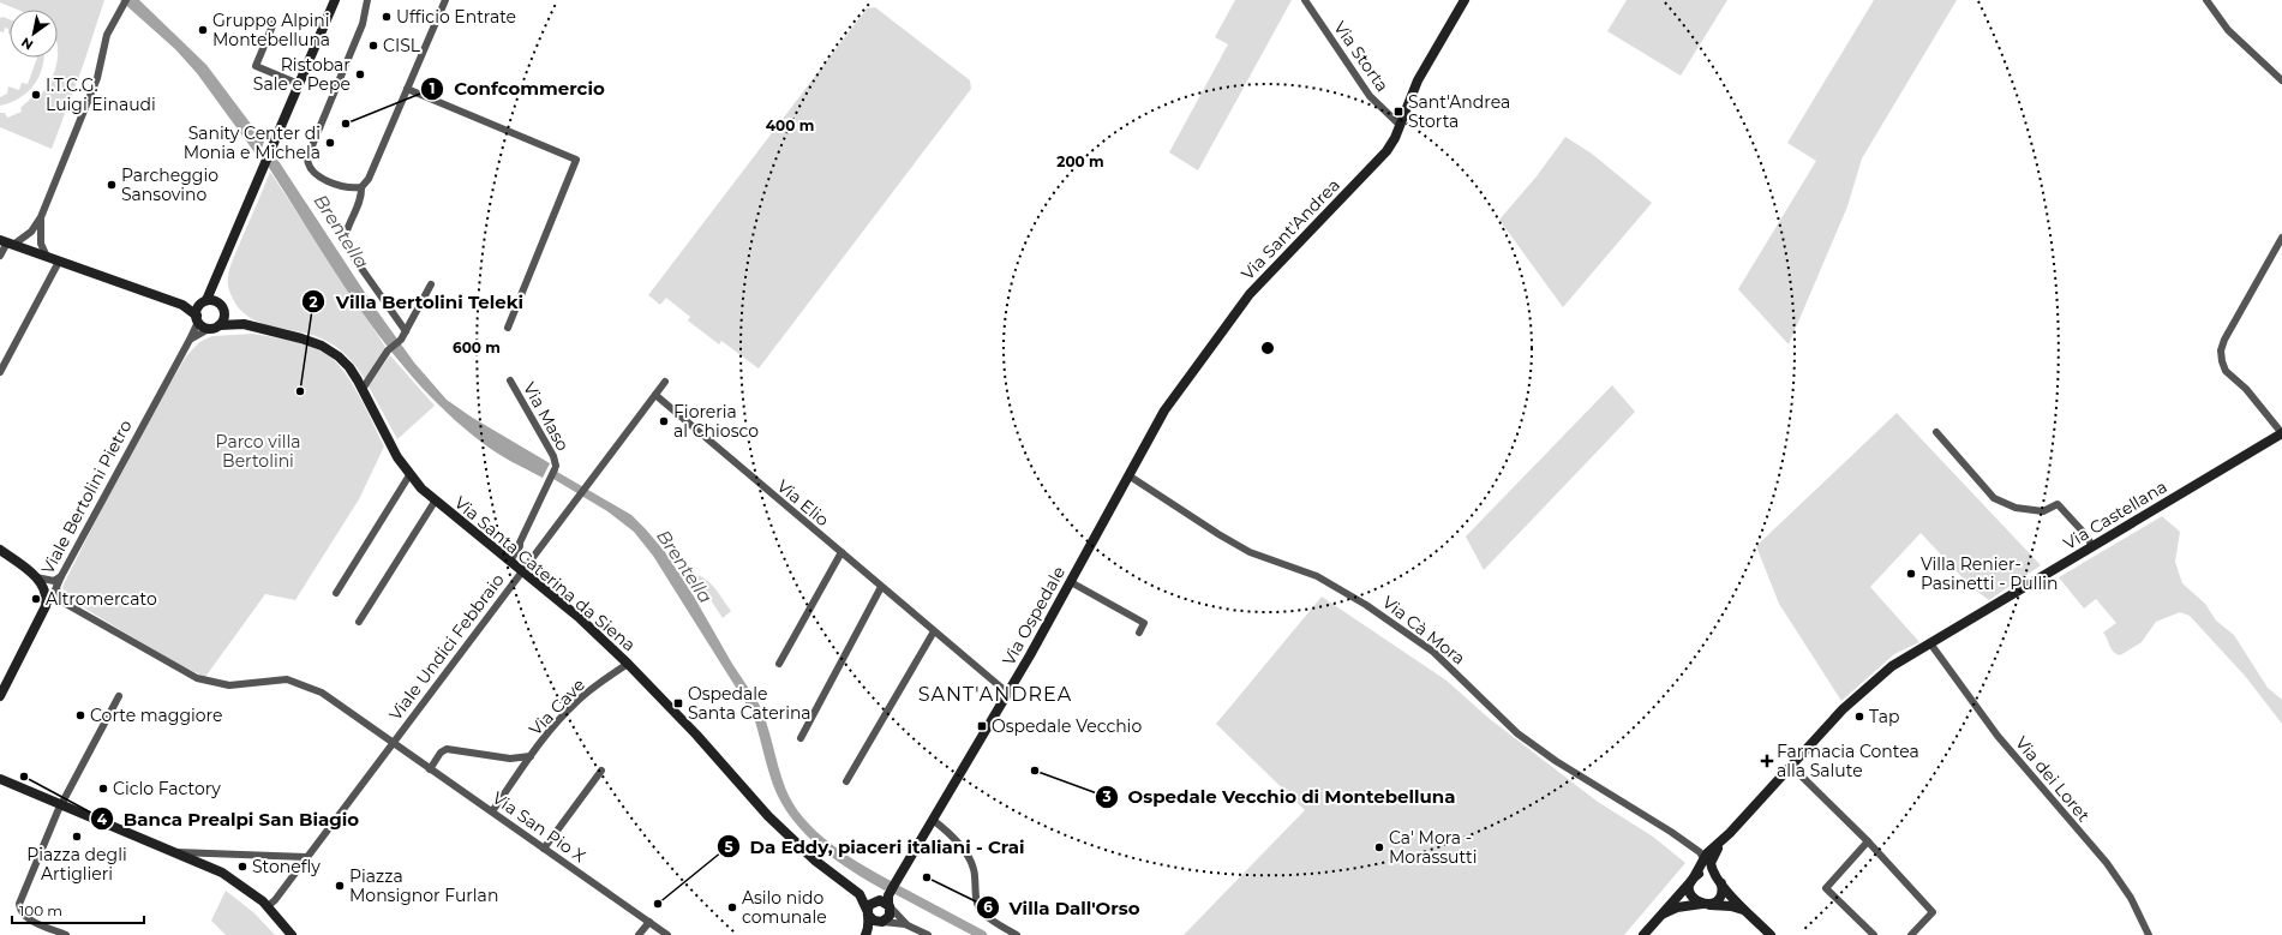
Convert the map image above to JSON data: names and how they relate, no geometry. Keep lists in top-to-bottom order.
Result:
{
  "streets": {
    "street": [
      "Via Storta",
      "Via Sant'Andrea",
      "Via Maso",
      "Viale Bertolini Pietro",
      "Via Elio",
      "Via Castellana",
      "Via Santa Caterina da Siena",
      "Via Ospedale",
      "Via Cà Mora",
      "Viale Undici Febbraio",
      "Via Cave",
      "Via dei Loret",
      "Via San Pio X"
    ]
  },
  "crossings": [
    ["Via Storta", "Via Sant'Andrea"],
    ["Via Sant'Andrea", "Via Ospedale"],
    ["Via Sant'Andrea", "Via Cà Mora"],
    ["Via Maso", "Via Santa Caterina da Siena"],
    ["Viale Bertolini Pietro", "Via Santa Caterina da Siena"],
    ["Via Elio", "Via Ospedale"],
    ["Via Elio", "Viale Undici Febbraio"],
    ["Via Castellana", "Via Cà Mora"],
    ["Via Castellana", "Via dei Loret"],
    ["Via Santa Caterina da Siena", "Via Ospedale"],
    ["Via Santa Caterina da Siena", "Viale Undici Febbraio"],
    ["Via Santa Caterina da Siena", "Via Cave"],
    ["Via Ospedale", "Via Cà Mora"],
    ["Viale Undici Febbraio", "Via San Pio X"],
    ["Via Cave", "Via San Pio X"]
  ],
  "districts": ["SANT'ANDREA"],
  "water": ["Brentella"],
  "parks": ["Parco villa Bertolini"],
  "places": {
    "other": [
      "Ufficio Entrate",
      "Gruppo Alpini Montebelluna",
      "CISL",
      "Ristobar Sale e Pepe",
      "I.T.C.G. Luigi Einaudi",
      "Confcommercio",
      "Sanity Center di Monia e Michela",
      "Parcheggio Sansovino",
      "Villa Bertolini Teleki",
      "Fioreria al Chiosco",
      "Villa Renier- Pasinetti - Pullin",
      "Altromercato",
      "Corte maggiore",
      "Tap",
      "Ospedale Vecchio di Montebelluna",
      "Banca Prealpi San Biagio",
      "Ciclo Factory",
      "Piazza degli Artiglieri",
      "Ca' Mora - Morassutti",
      "Stonefly",
      "Villa Dall'Orso",
      "Piazza Monsignor Furlan",
      "Da Eddy, piaceri italiani - Crai",
      "Asilo nido comunale"
    ],
    "transit": ["Sant'Andrea Storta", "Ospedale Santa Caterina", "Ospedale Vecchio"],
    "health": ["Farmacia Contea alla Salute"]
  },
  "scale_bar": "100 m",
  "north": "bottom left",
  "rings": ["400 m", "200 m", "600 m"]
}
